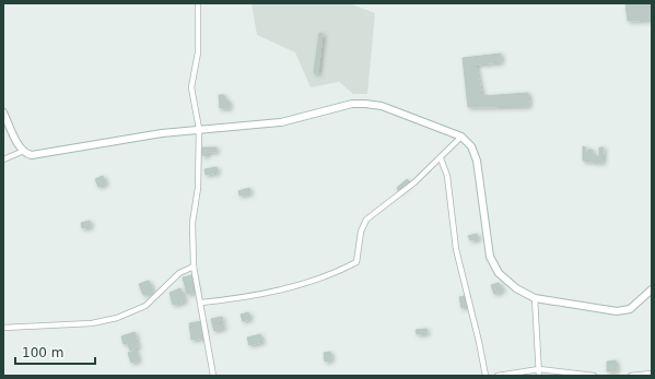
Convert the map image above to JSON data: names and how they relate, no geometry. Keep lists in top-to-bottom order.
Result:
{
  "scale_bar": "100 m"
}
